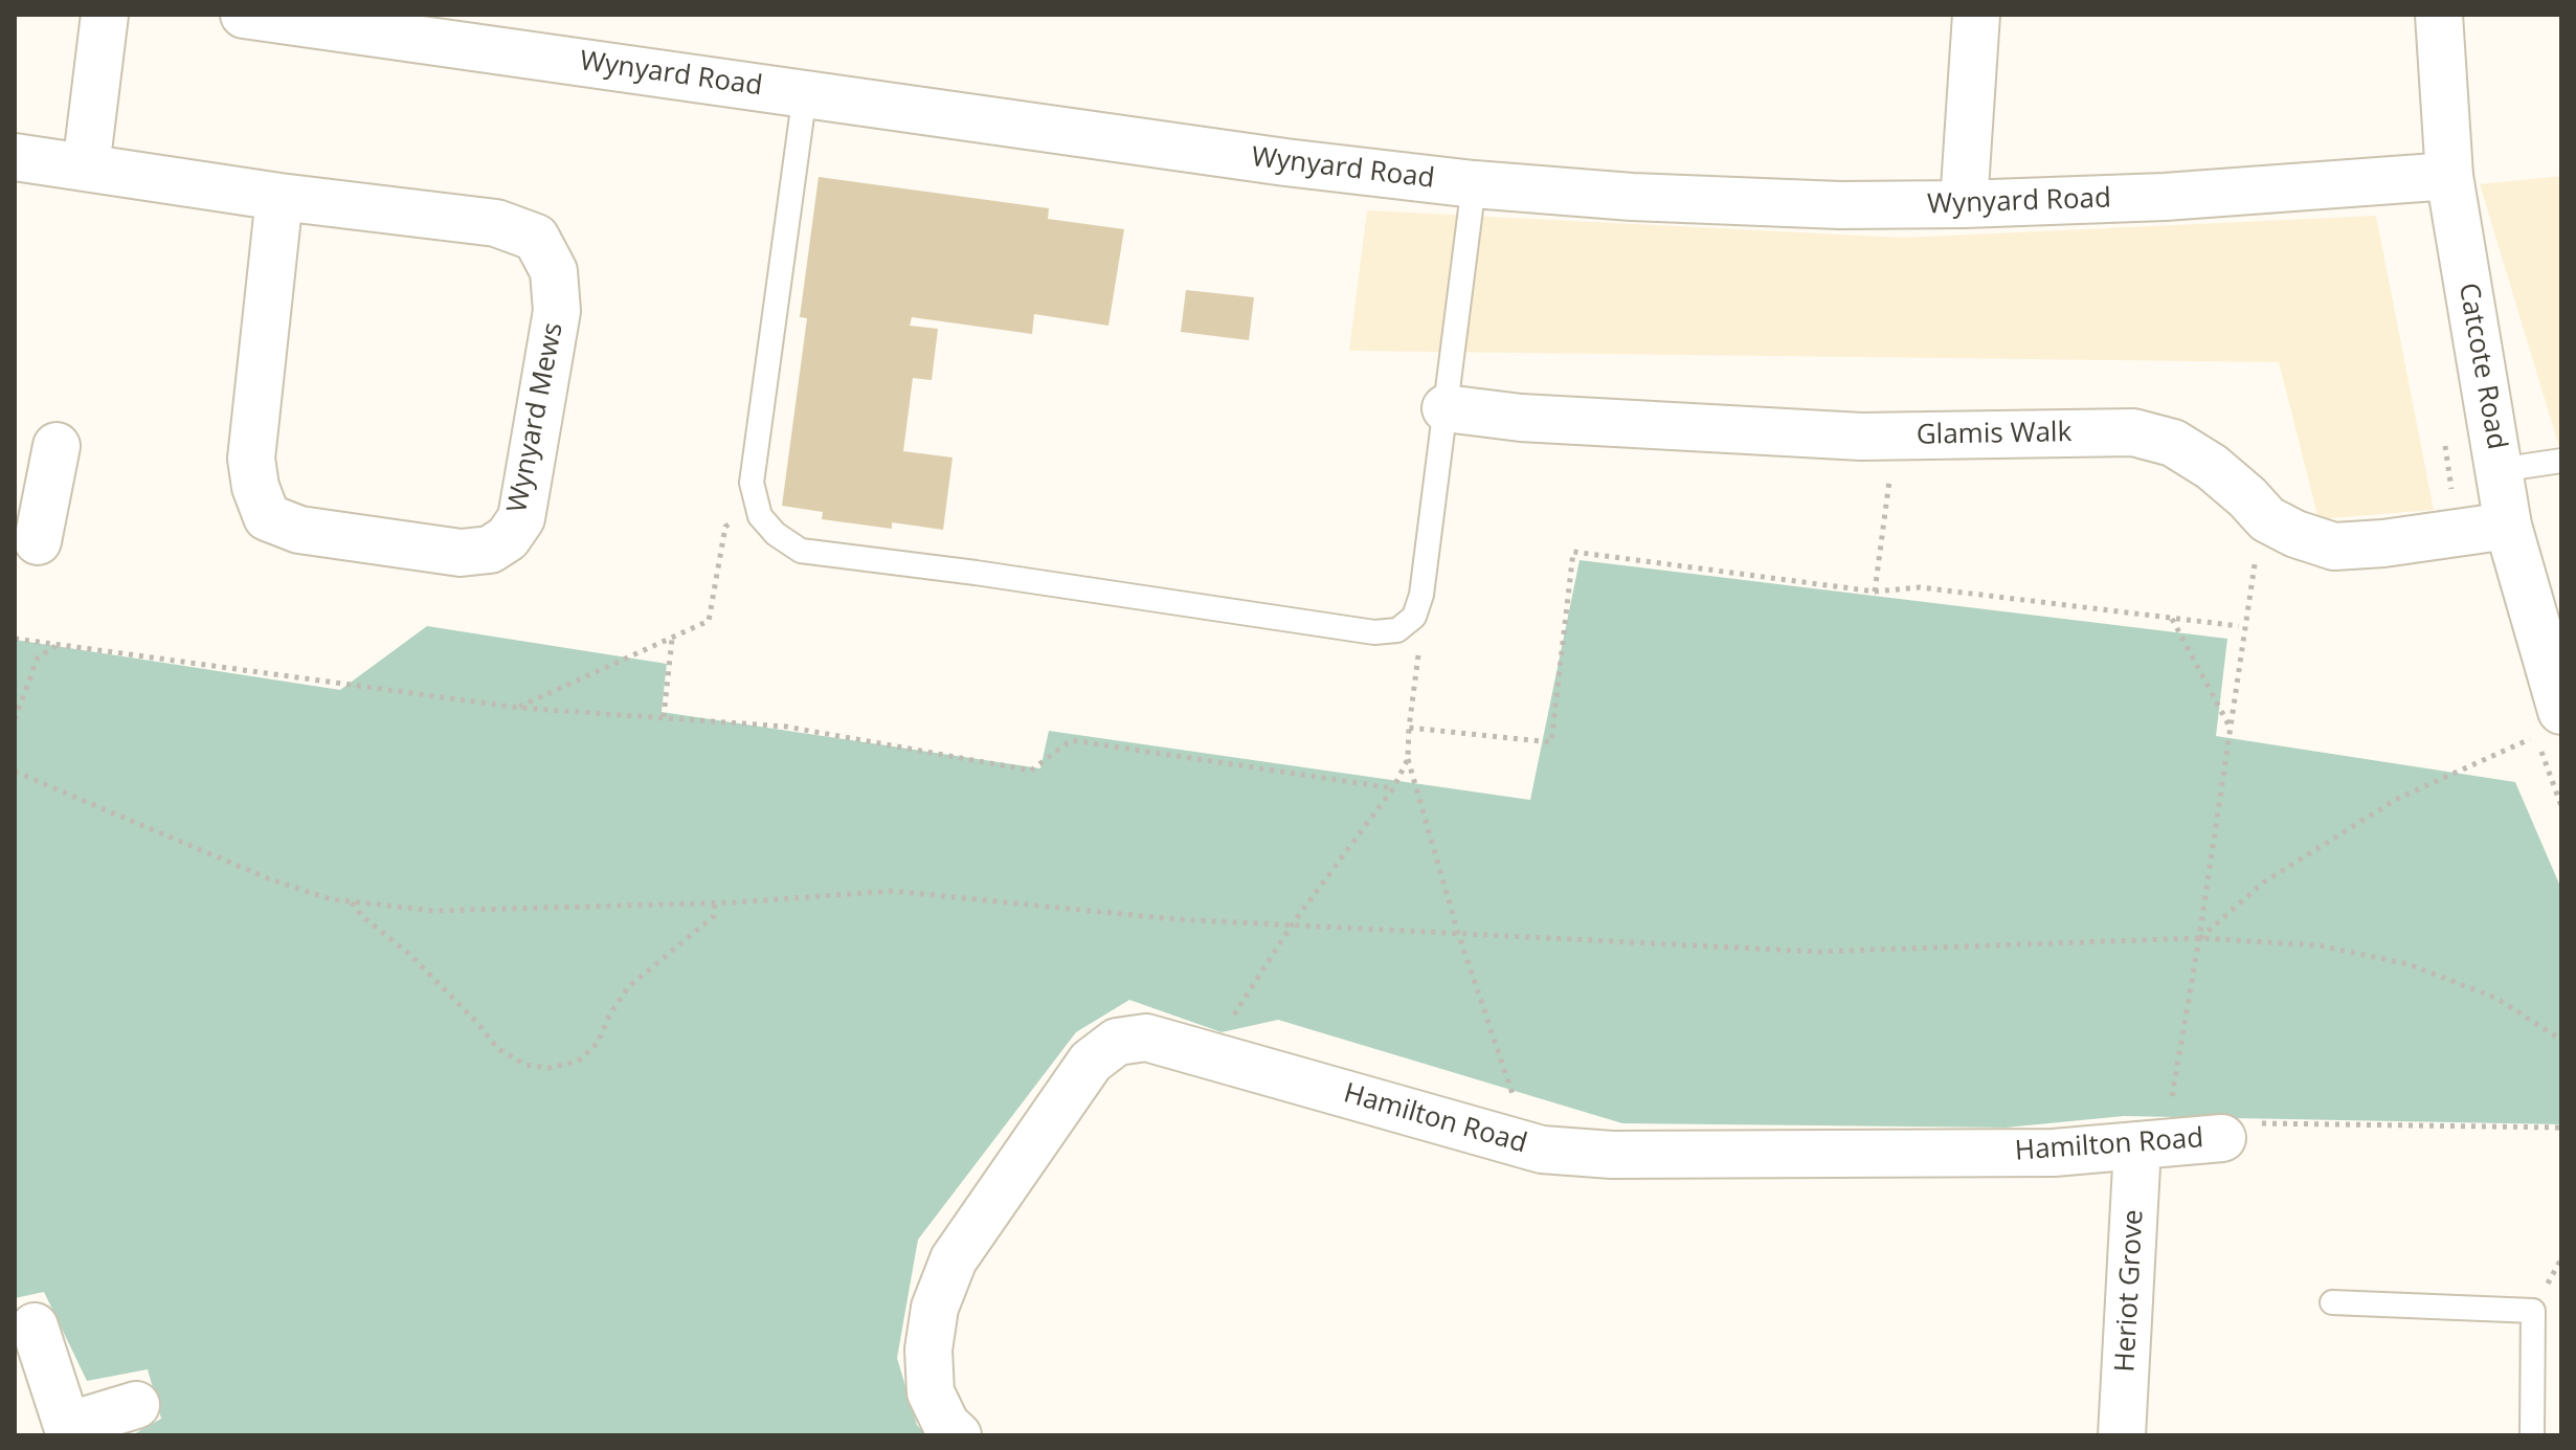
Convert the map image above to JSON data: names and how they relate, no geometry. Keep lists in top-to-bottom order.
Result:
{
  "streets": {
    "street": [
      "Wynyard Road",
      "Catcote Road",
      "Wynyard Mews",
      "Glamis Walk",
      "Hamilton Road",
      "Heriot Grove"
    ]
  },
  "crossings": [
    ["Wynyard Road", "Catcote Road"],
    ["Catcote Road", "Glamis Walk"],
    ["Hamilton Road", "Heriot Grove"]
  ]
}
